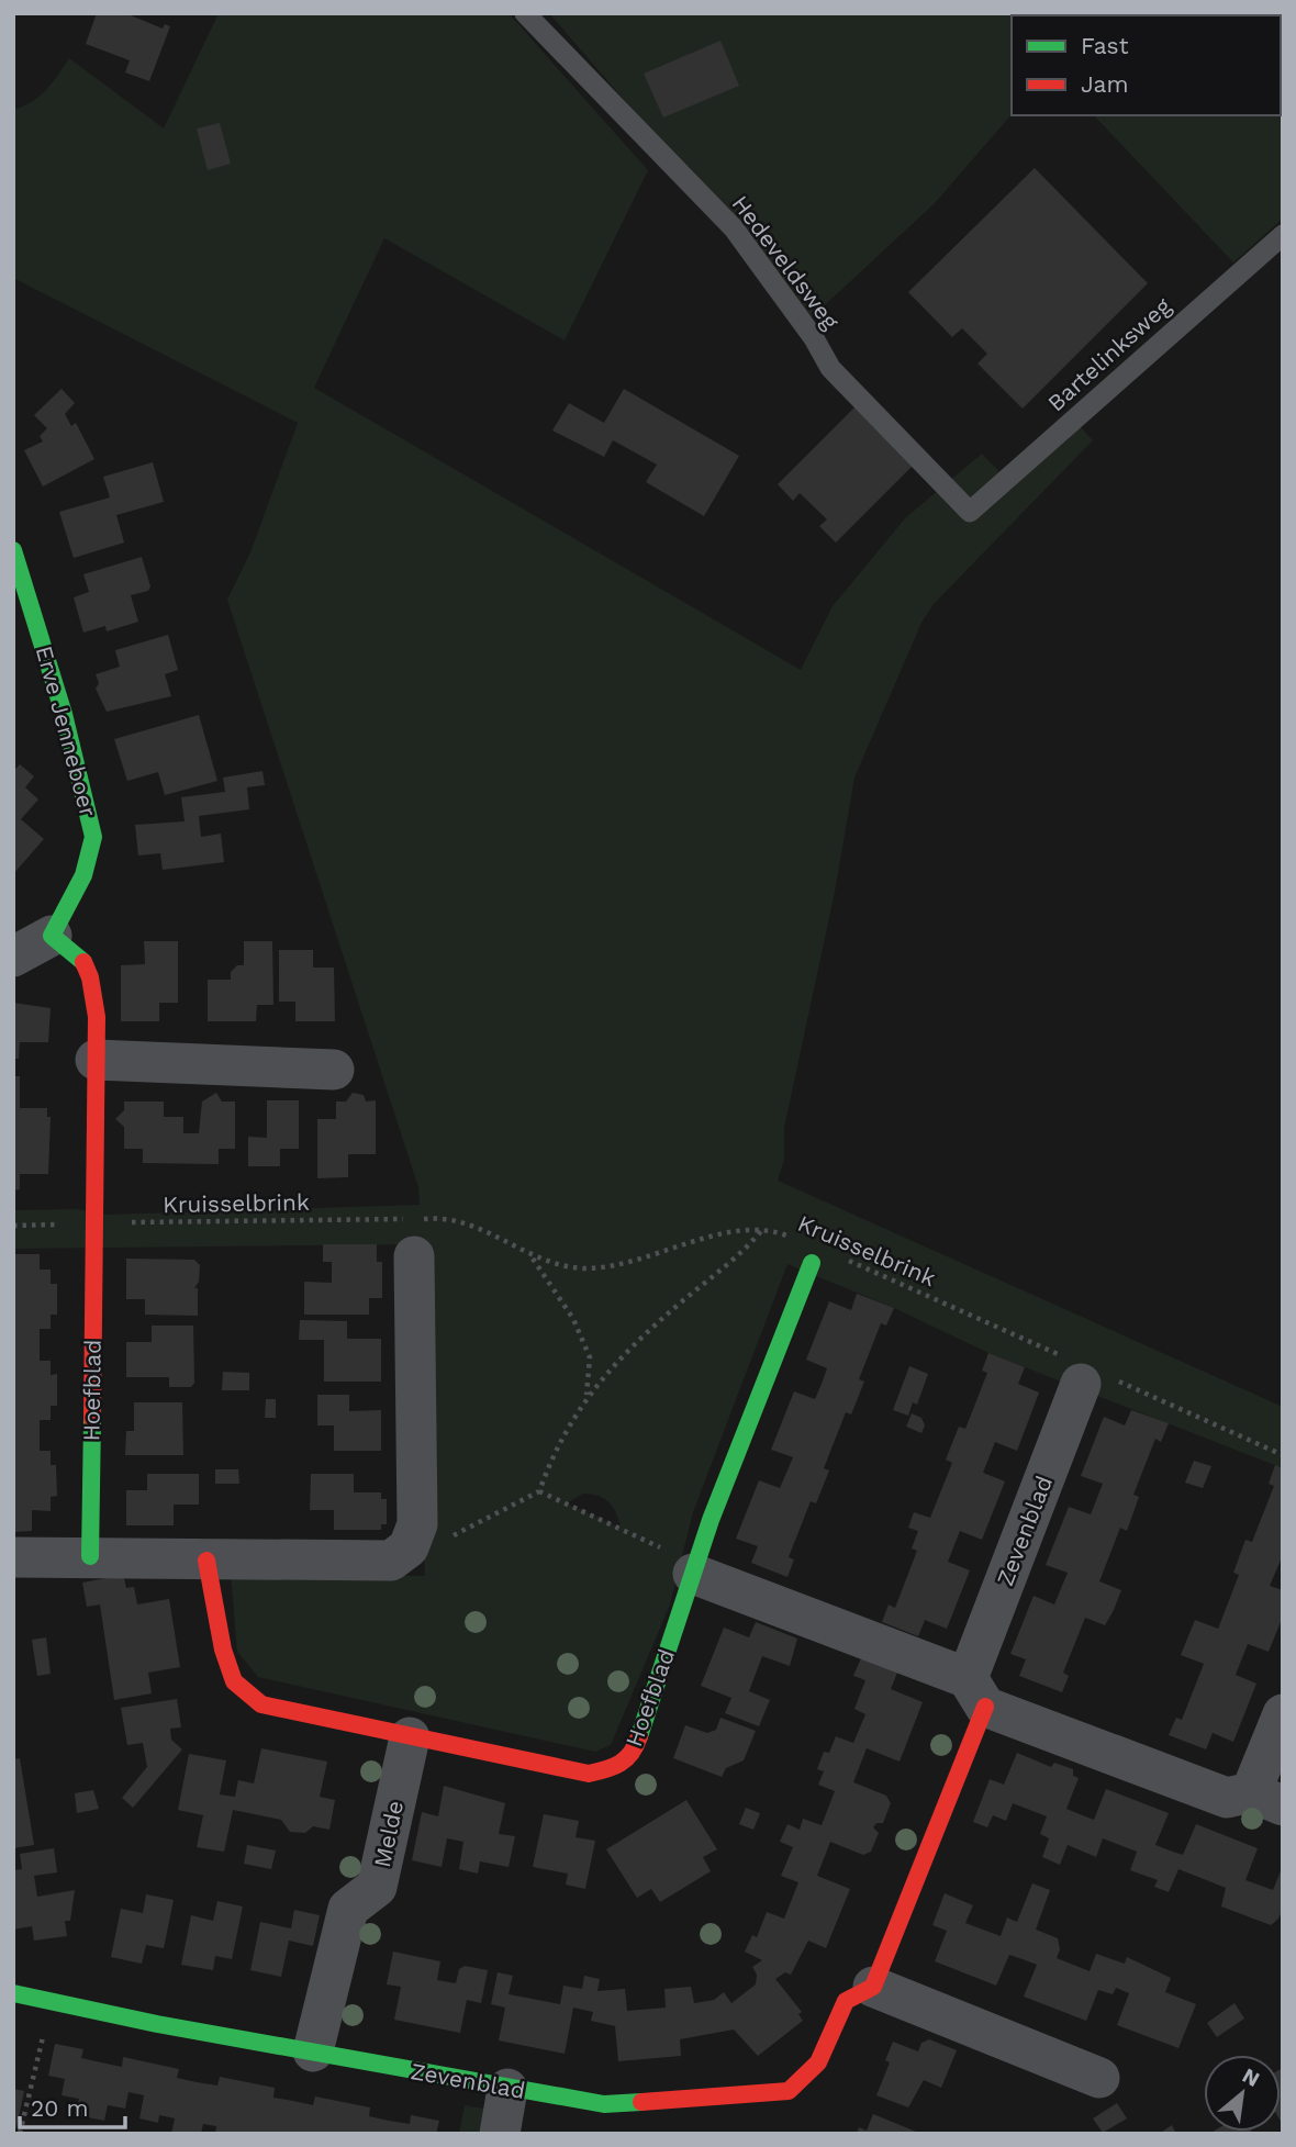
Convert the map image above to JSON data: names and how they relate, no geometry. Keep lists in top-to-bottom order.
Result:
{
  "streets": {
    "street": [
      "Erve Jenneboer",
      "Hoefblad",
      "Zevenblad",
      "Melde"
    ],
    "lane": ["Hedeveldsweg", "Bartelinksweg"],
    "path": ["Kruisselbrink"]
  },
  "crossings": [
    ["Hedeveldsweg", "Bartelinksweg"],
    ["Kruisselbrink", "Hoefblad"],
    ["Kruisselbrink", "Zevenblad"],
    ["Hoefblad", "Melde"],
    ["Zevenblad", "Melde"]
  ],
  "legend": ["Fast", "Jam"],
  "scale_bar": "20 m",
  "north": "top right"
}
